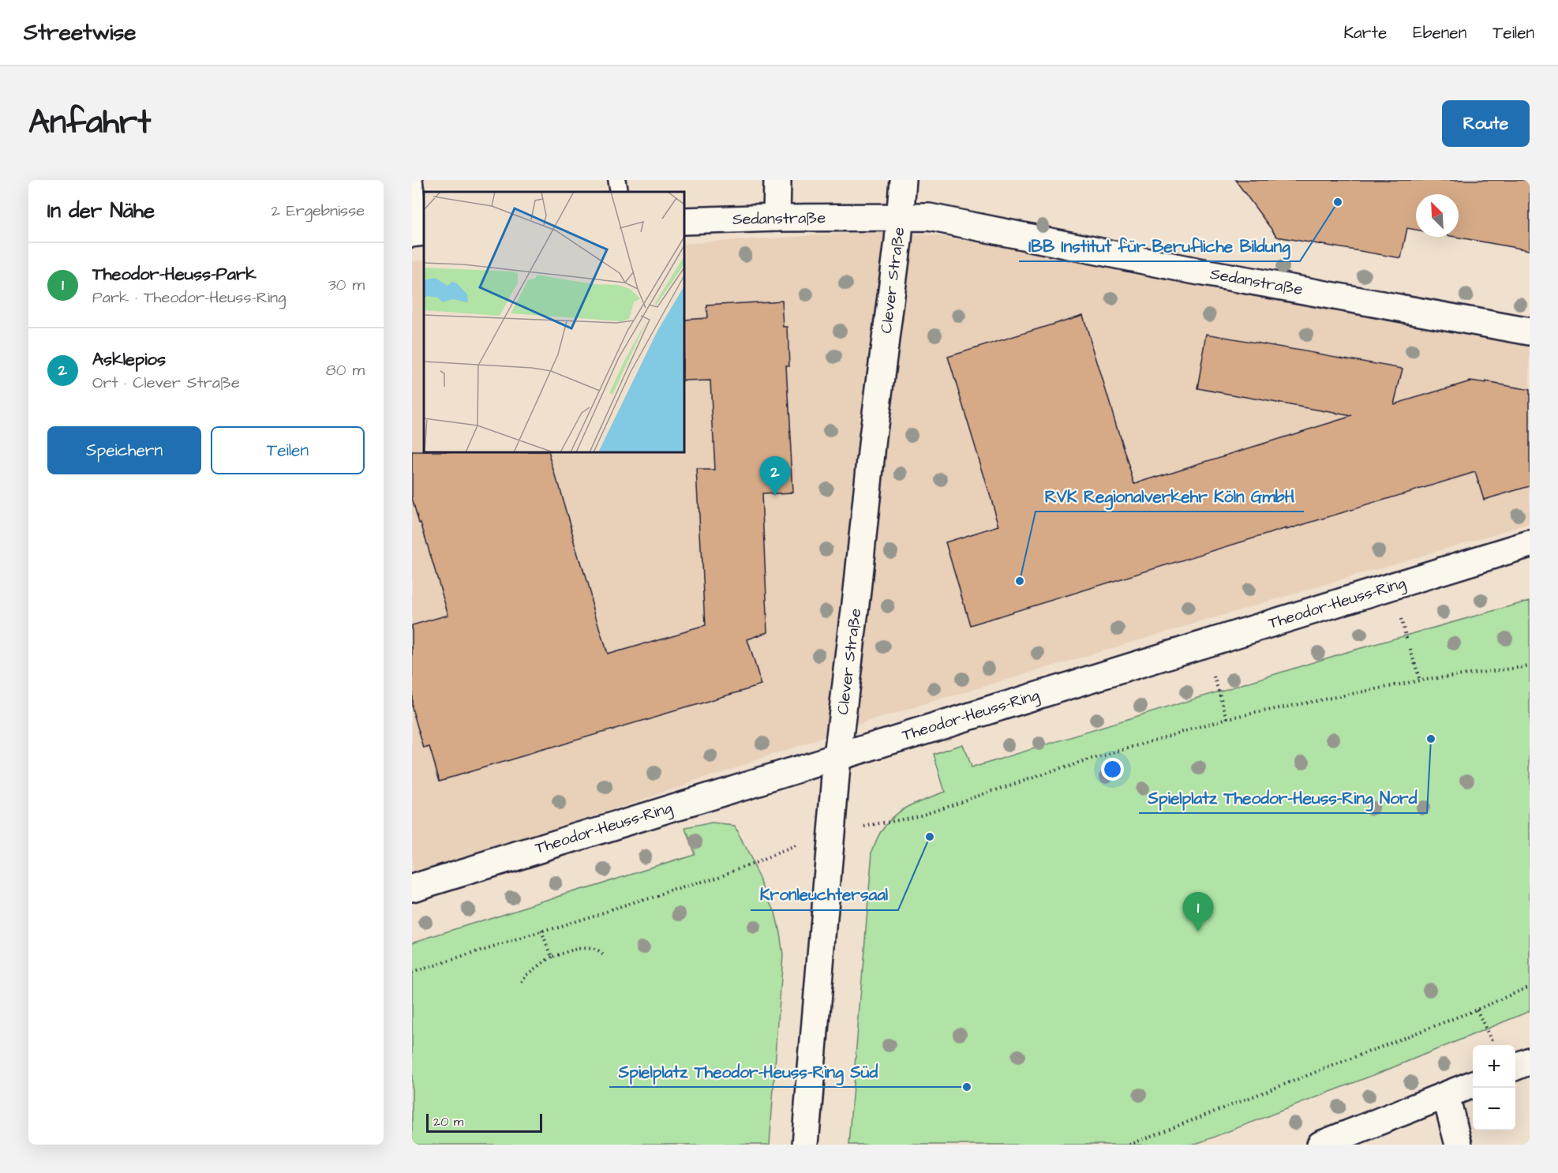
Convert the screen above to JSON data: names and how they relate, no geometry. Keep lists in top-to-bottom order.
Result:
{
  "streets": {
    "street": ["Sedanstraße", "Clever Straße", "Theodor-Heuss-Ring"]
  },
  "crossings": [
    ["Sedanstraße", "Clever Straße"],
    ["Clever Straße", "Theodor-Heuss-Ring"]
  ],
  "places": [
    "IBB Institut für Berufliche Bildung",
    "RVK Regionalverkehr Köln GmbH",
    "Spielplatz Theodor-Heuss-Ring Nord",
    "Kronleuchtersaal",
    "Spielplatz Theodor-Heuss-Ring Süd"
  ],
  "scale_bar": "20 m",
  "north": "top left",
  "page": {
    "header": "Streetwise",
    "nav": ["Karte", "Ebenen", "Teilen"],
    "title": "Anfahrt",
    "buttons": [
      "Route",
      ["Speichern", "Teilen"]
    ],
    "heading": ["In der Nähe", "2 Ergebnisse"],
    "list": [
      {
        "mark": "1",
        "name": "Theodor-Heuss-Park",
        "note": "Park · Theodor-Heuss-Ring",
        "value": "30 m"
      },
      {
        "mark": "2",
        "name": "Asklepios",
        "note": "Ort · Clever Straße",
        "value": "80 m"
      }
    ],
    "pins": ["2", "1"],
    "map_buttons": ["+", "−"],
    "scale": "20 m"
  }
}
